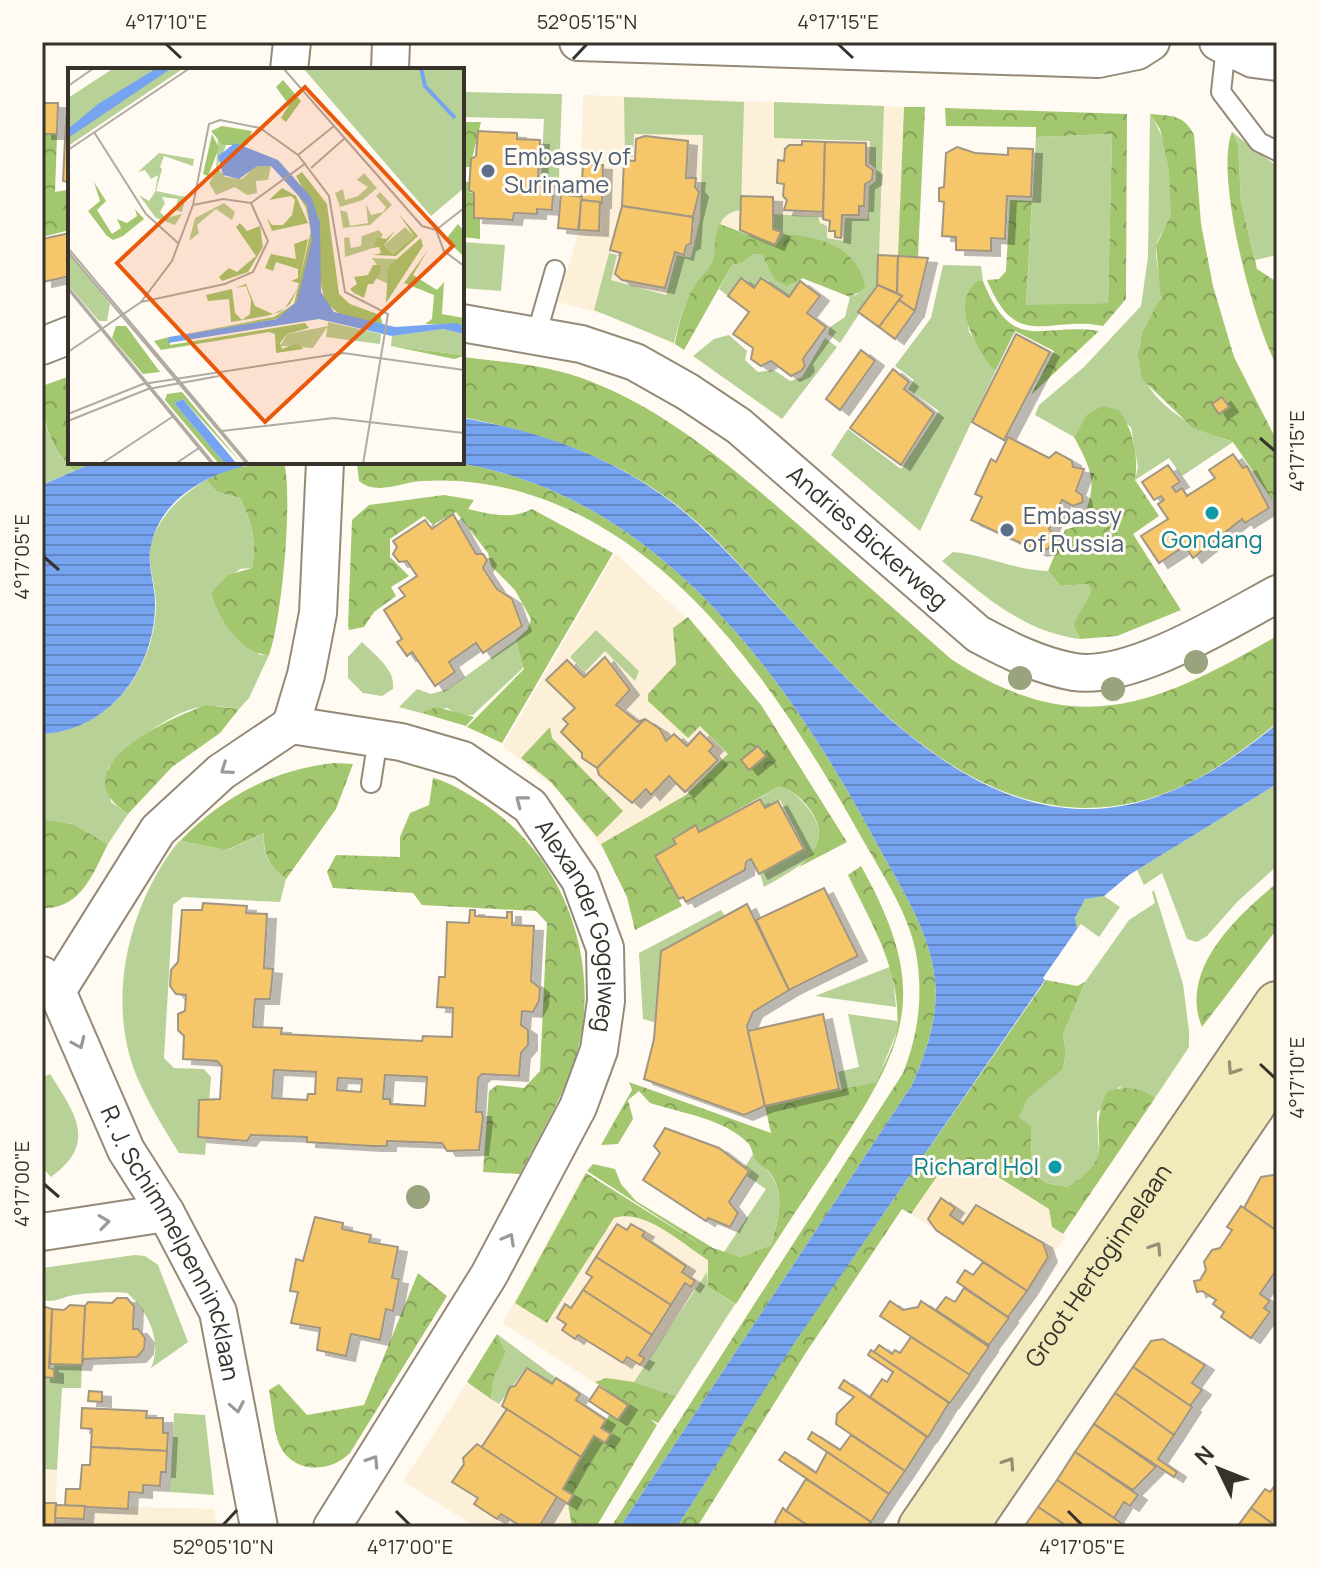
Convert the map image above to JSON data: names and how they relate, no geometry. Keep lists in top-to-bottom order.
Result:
{
  "streets": {
    "main road": ["Groot Hertoginnelaan"],
    "street": ["Andries Bickerweg", "Alexander Gogelweg", "R. J. Schimmelpennincklaan"]
  },
  "one_way": ["Alexander Gogelweg", "R. J. Schimmelpennincklaan"],
  "places": [
    "Embassy of Suriname",
    "Gondang",
    "Embassy of Russia",
    "Richard Hol"
  ],
  "north": "top left",
  "coordinates": [
    "4°17'10\"E",
    "52°05'15\"N",
    "4°17'15\"E",
    "4°17'05\"E",
    "4°17'00\"E",
    "52°05'10\"N"
  ]
}
